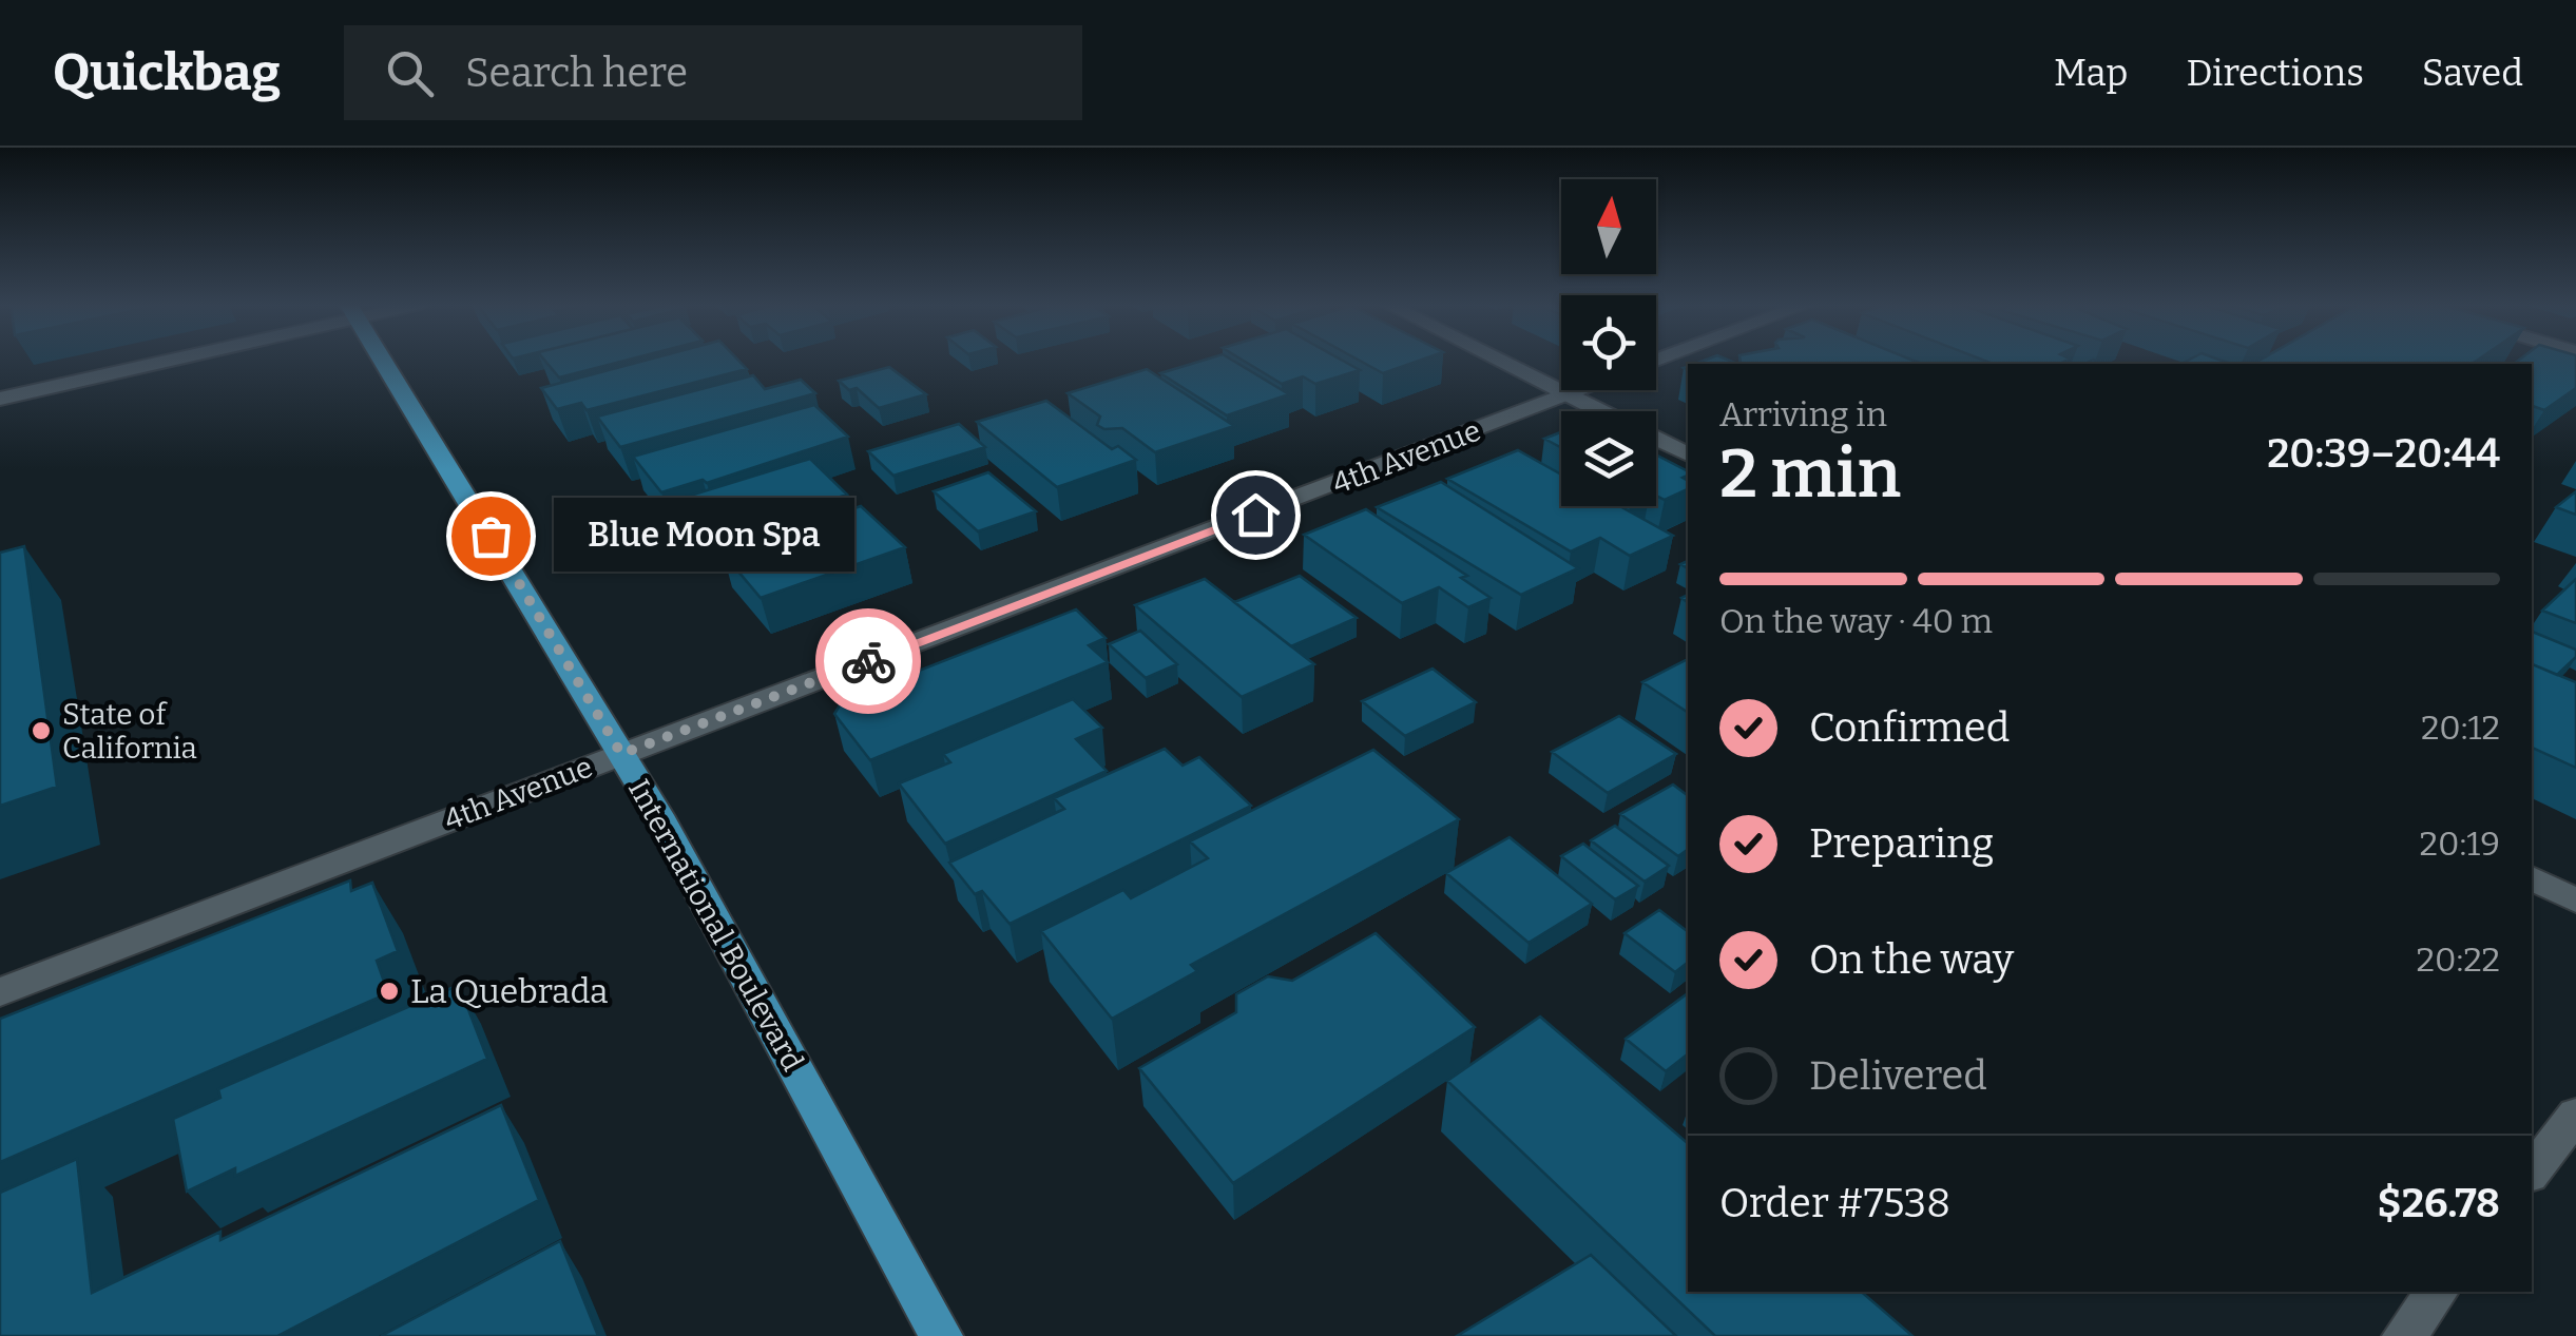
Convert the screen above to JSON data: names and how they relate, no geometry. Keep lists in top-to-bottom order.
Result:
{
  "streets": {
    "main road": ["International Boulevard"],
    "street": ["4th Avenue"]
  },
  "crossings": [
    ["4th Avenue", "International Boulevard"]
  ],
  "places": ["Blue Moon Spa", "State of California", "La Quebrada"],
  "north": "top",
  "page": {
    "header": "Quickbag",
    "search": "Search here",
    "nav": ["Map", "Directions", "Saved"],
    "heading": ["2 min", "Arriving in", "20:39–20:44"],
    "panel": ["Order #7538", "$26.78"],
    "bubble": "Blue Moon Spa",
    "bar": "On the way · 40 m",
    "list": [
      ["Confirmed", "20:12"],
      ["Preparing", "20:19"],
      ["On the way", "20:22"],
      "Delivered"
    ]
  }
}
